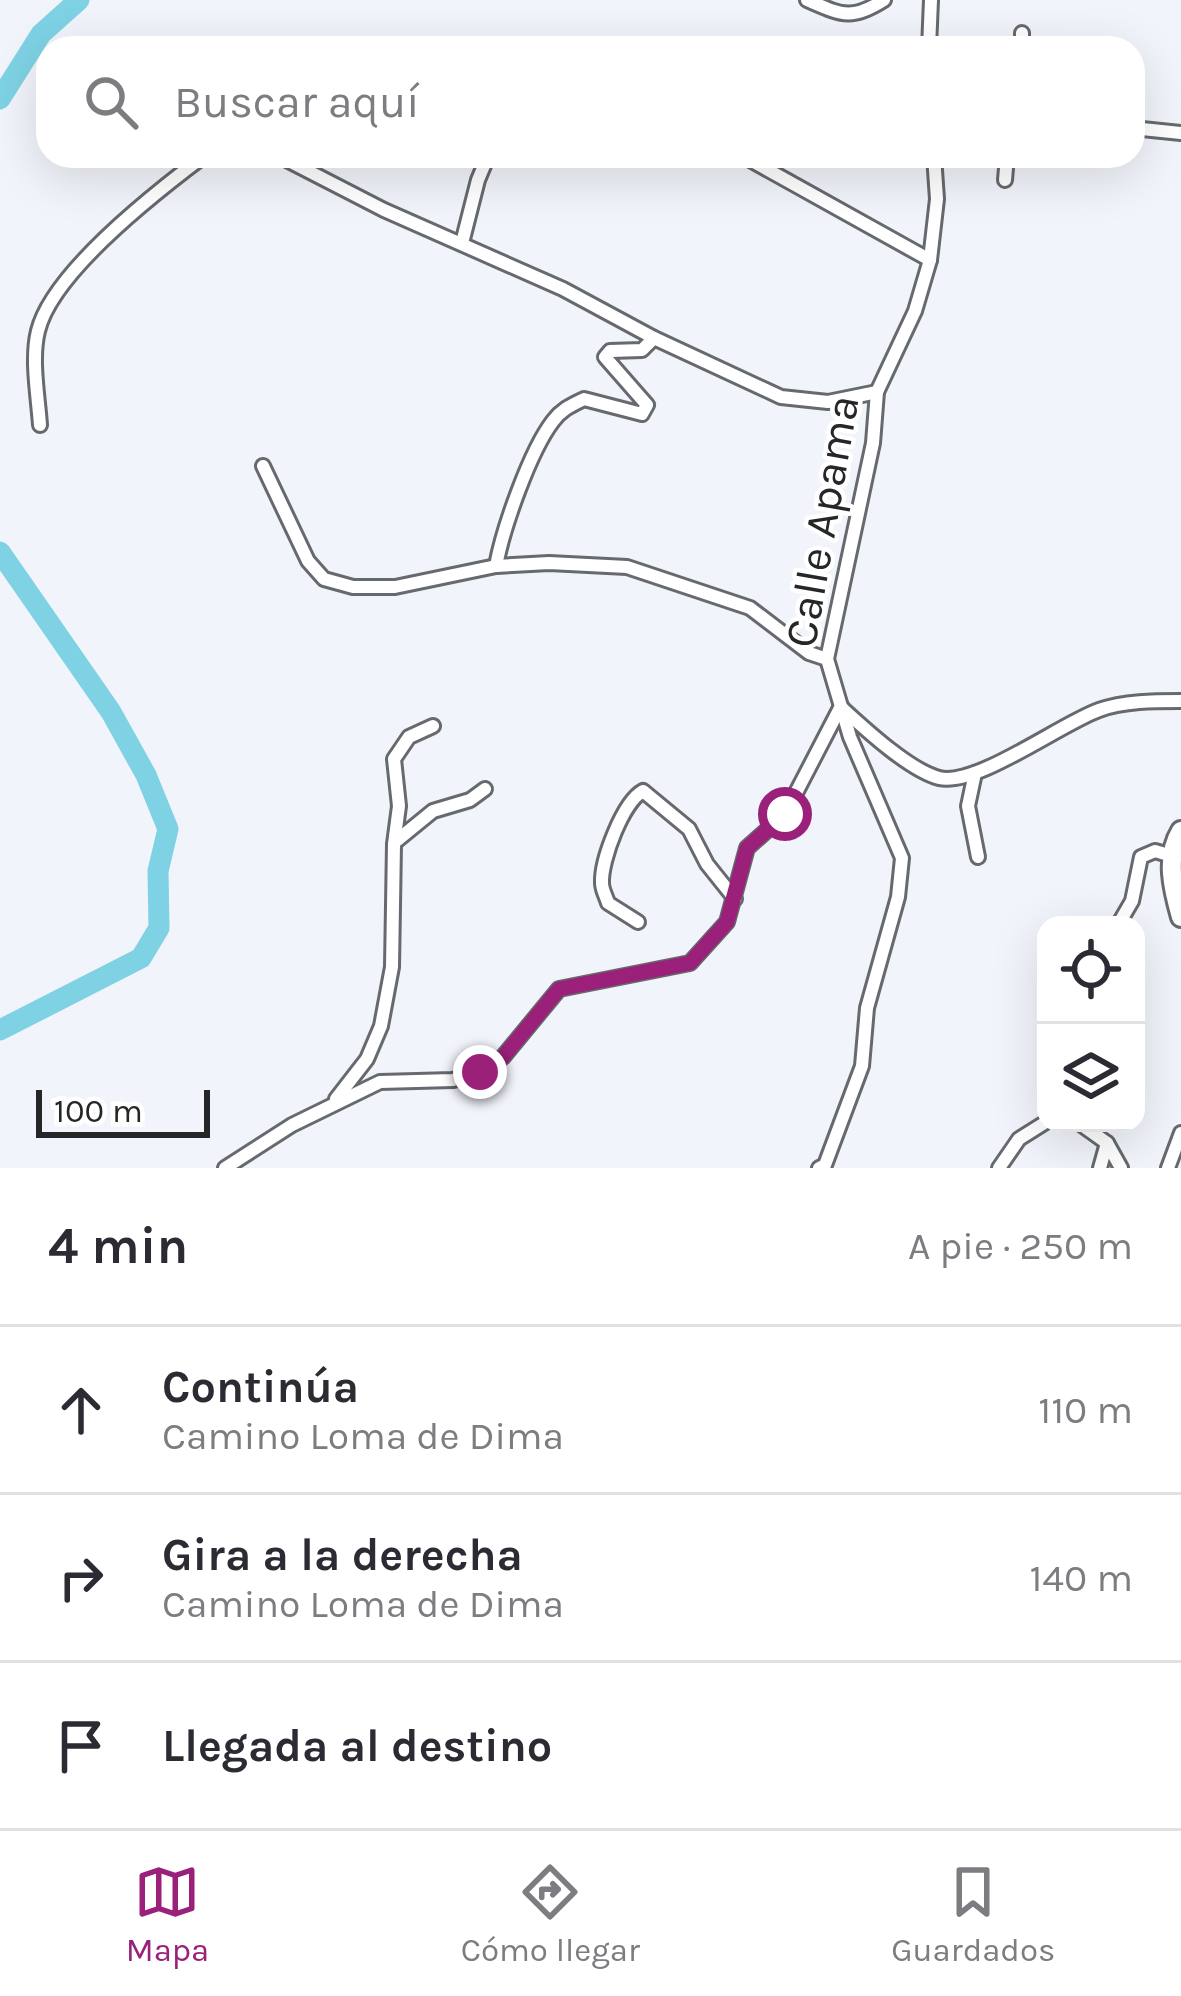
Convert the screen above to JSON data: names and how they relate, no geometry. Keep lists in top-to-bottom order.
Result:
{
  "streets": {
    "street": ["Calle Apama"]
  },
  "scale_bar": "100 m",
  "page": {
    "search": "Buscar aquí",
    "scale": "100 m",
    "heading": ["4 min", "A pie · 250 m"],
    "list": [
      ["Continúa", "Camino Loma de Dima", "110 m"],
      ["Gira a la derecha", "Camino Loma de Dima", "140 m"],
      "Llegada al destino"
    ],
    "nav": ["Mapa", "Cómo llegar", "Guardados"]
  }
}
